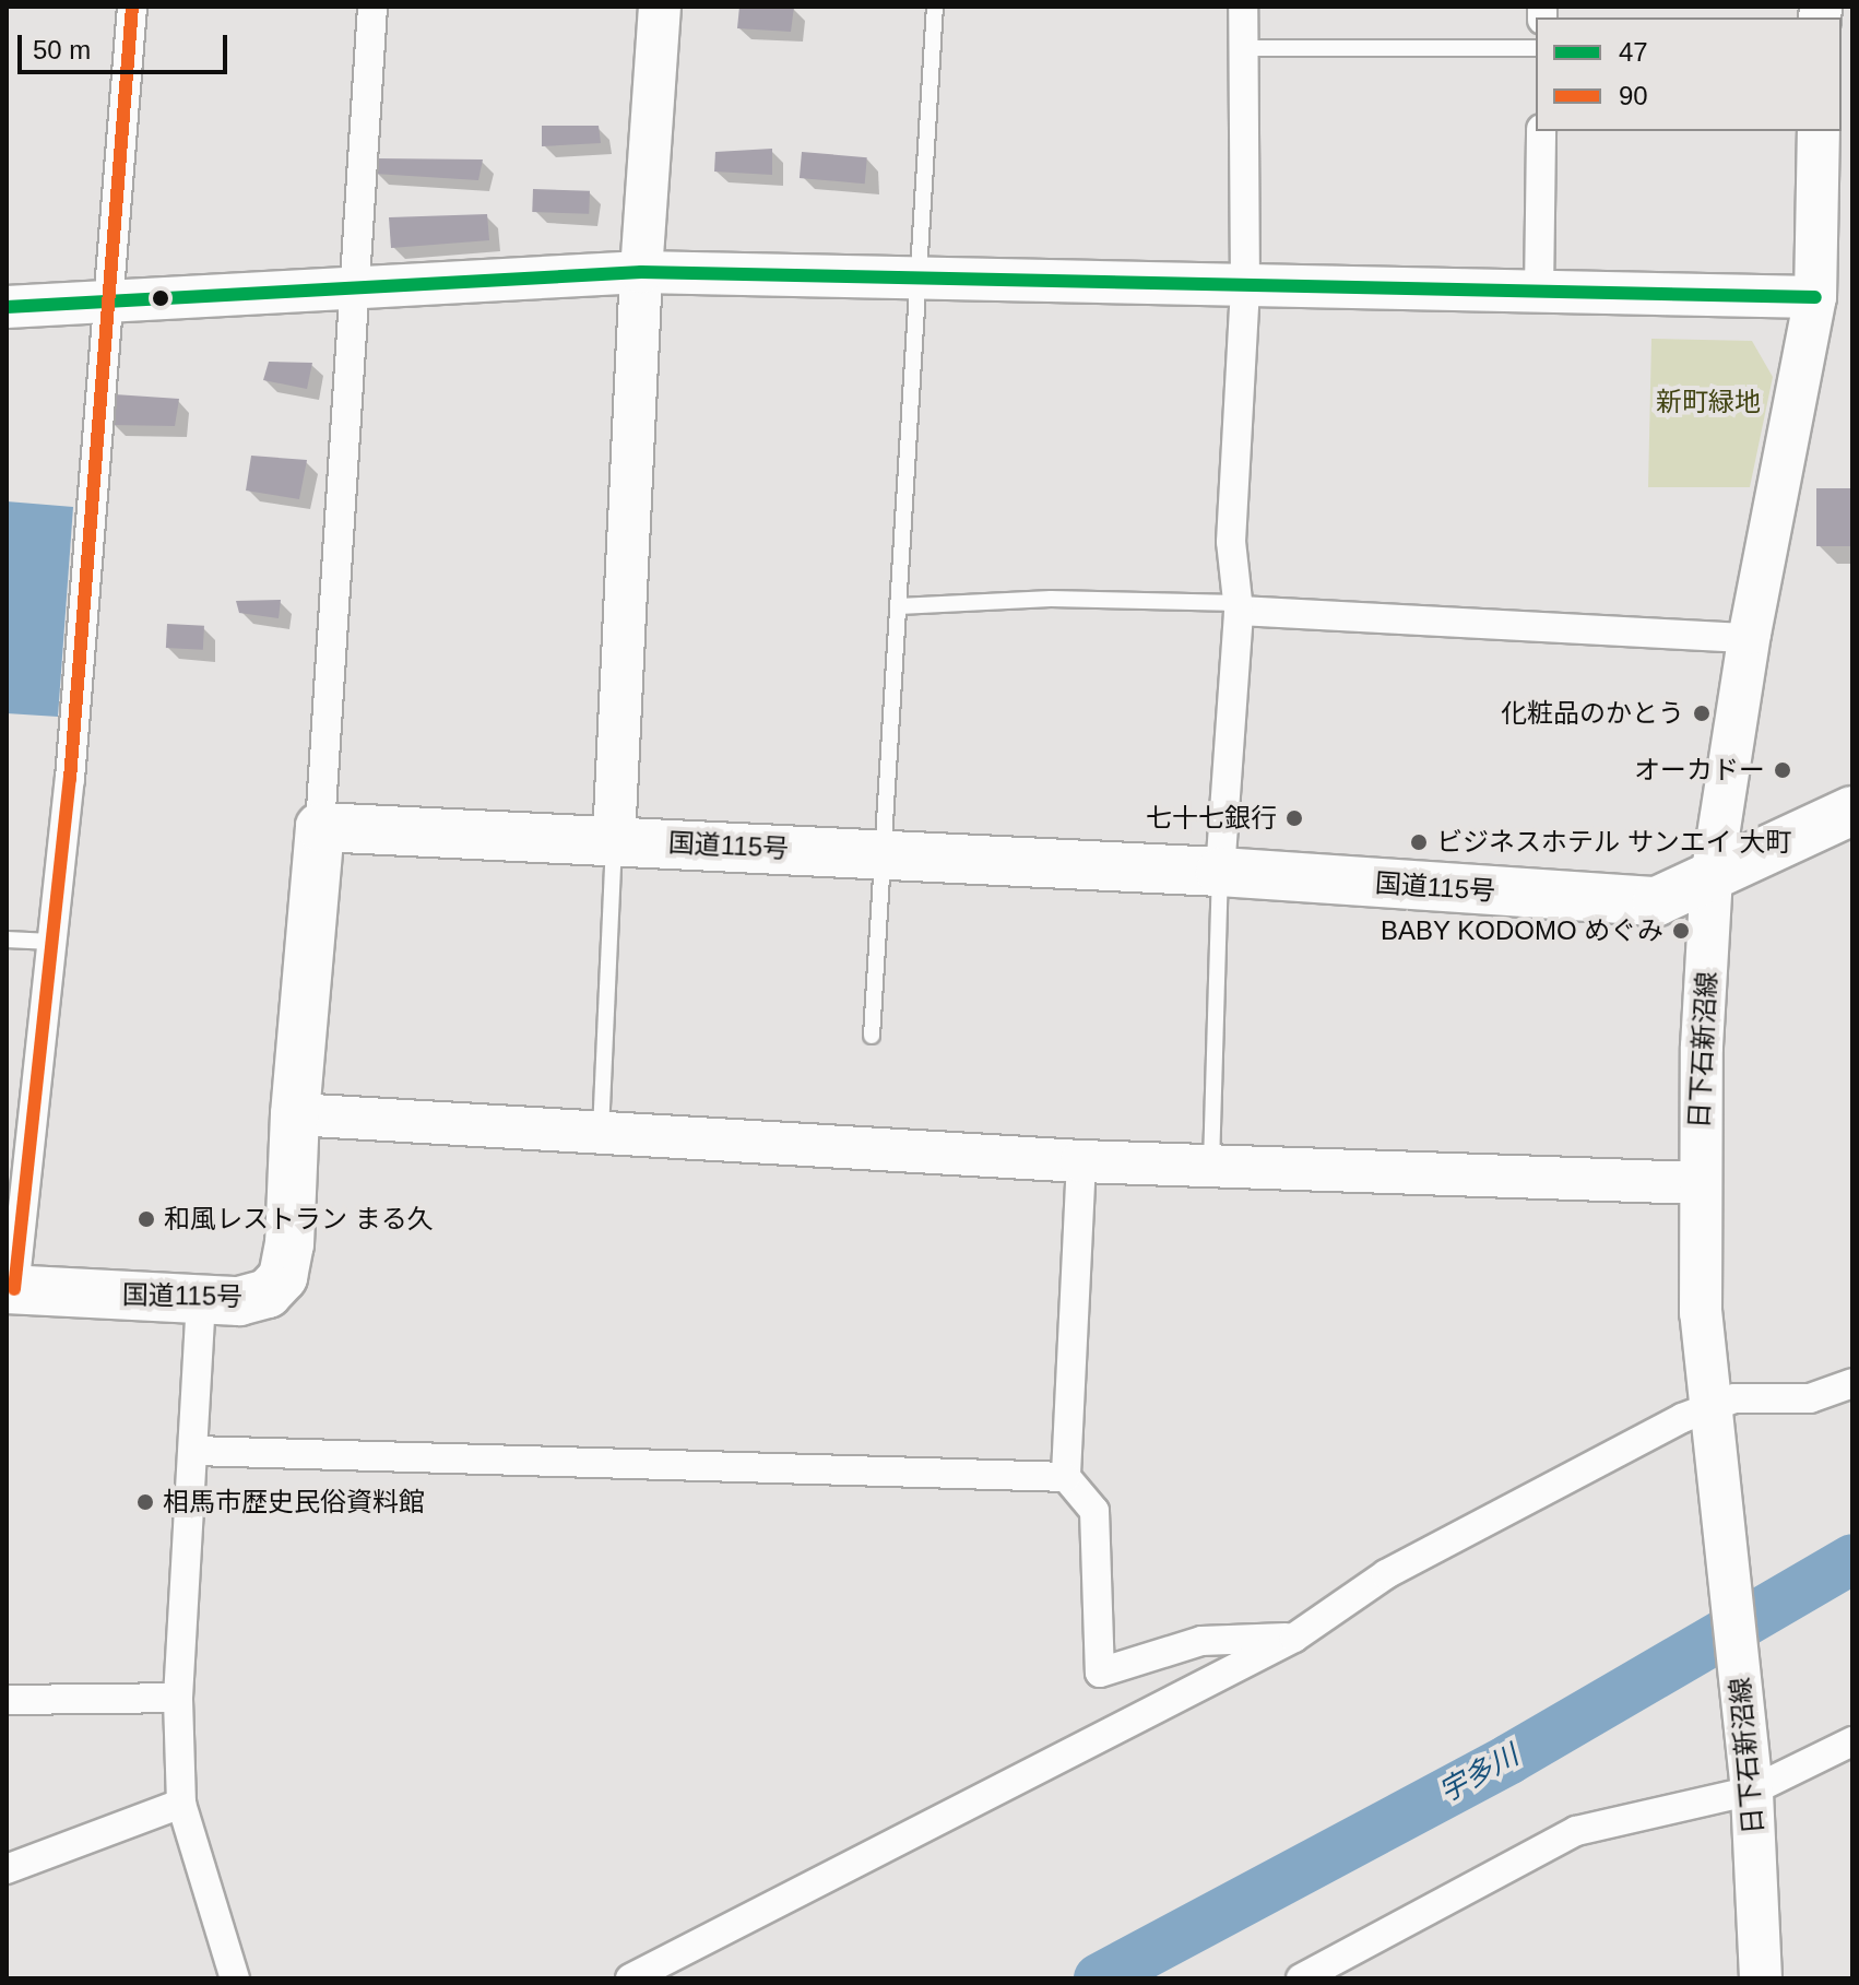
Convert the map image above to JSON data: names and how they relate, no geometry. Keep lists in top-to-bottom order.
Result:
{
  "streets": {
    "highway": ["国道115号"],
    "street": ["日下石新沼線"]
  },
  "crossings": [
    ["国道115号", "日下石新沼線"]
  ],
  "water": ["宇多川"],
  "parks": ["新町緑地"],
  "places": [
    "化粧品のかとう",
    "オーカドー",
    "七十七銀行",
    "ビジネスホテル サンエイ 大町",
    "BABY KODOMO めぐみ",
    "和風レストラン まる久",
    "相馬市歴史民俗資料館"
  ],
  "lines": ["transit line 90", "transit line 47"],
  "legend": ["47", "90"],
  "scale_bar": "50 m"
}
